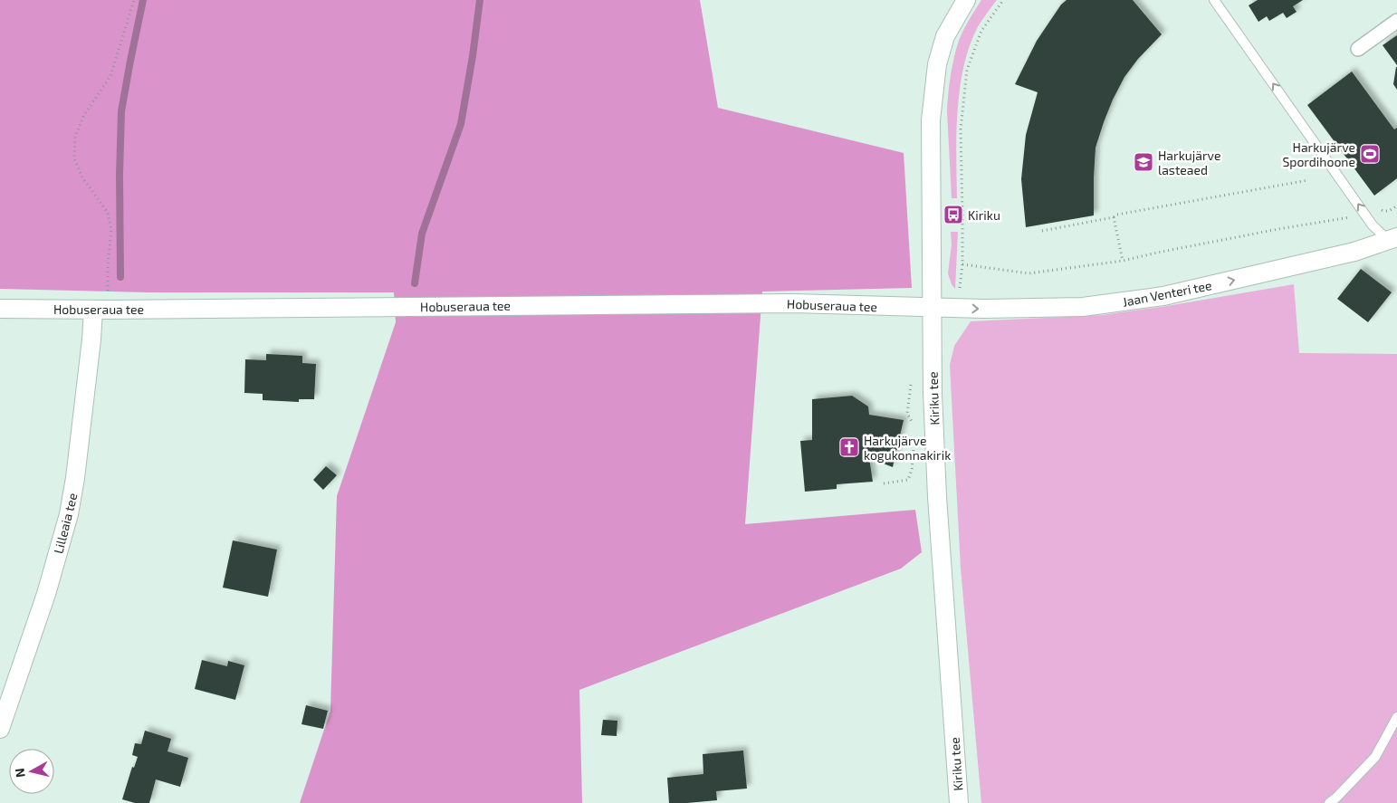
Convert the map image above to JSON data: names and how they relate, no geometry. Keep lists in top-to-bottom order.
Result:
{
  "streets": {
    "street": [
      "Jaan Venteri tee",
      "Hobuseraua tee",
      "Kiriku tee",
      "Lilleaia tee"
    ]
  },
  "crossings": [
    ["Jaan Venteri tee", "Hobuseraua tee"],
    ["Jaan Venteri tee", "Kiriku tee"],
    ["Hobuseraua tee", "Kiriku tee"],
    ["Hobuseraua tee", "Lilleaia tee"]
  ],
  "one_way": ["Jaan Venteri tee"],
  "places": {
    "sports": ["Harkujärve Spordihoone"],
    "school or university": ["Harkujärve lasteaed"],
    "bus stop": ["Kiriku"],
    "church": ["Harkujärve kogukonnakirik"]
  },
  "north": "left"
}
